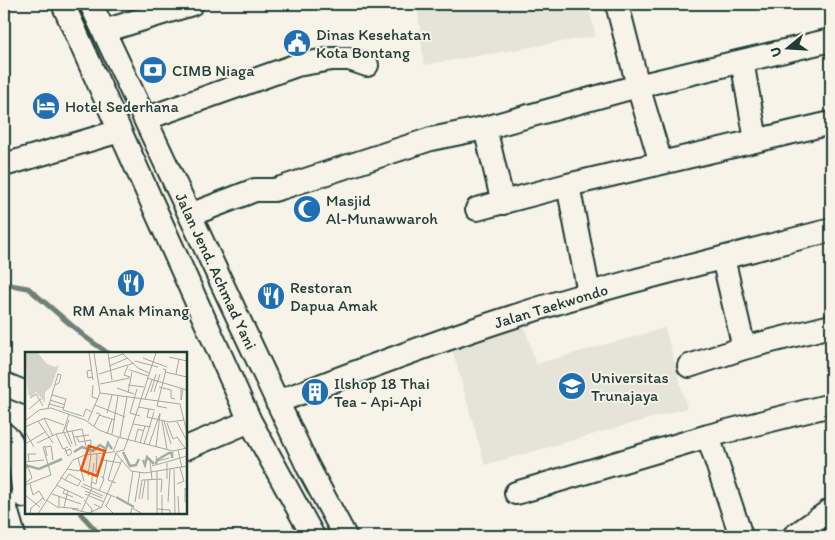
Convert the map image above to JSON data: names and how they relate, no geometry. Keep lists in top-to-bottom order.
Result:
{
  "streets": {
    "street": ["Jalan Jend. Achmad Yani", "Jalan Taekwondo"]
  },
  "crossings": [
    ["Jalan Jend. Achmad Yani", "Jalan Taekwondo"]
  ],
  "places": {
    "public building": ["Dinas Kesehatan Kota Bontang"],
    "bank": ["CIMB Niaga"],
    "hotel": ["Hotel Sederhana"],
    "mosque": ["Masjid Al-Munawwaroh"],
    "restaurant": ["RM Anak Minang", "Restoran Dapua Amak"],
    "school or university": ["Universitas Trunajaya"],
    "building": ["Ilshop 18 Thai Tea - Api-Api"]
  },
  "north": "left"
}
